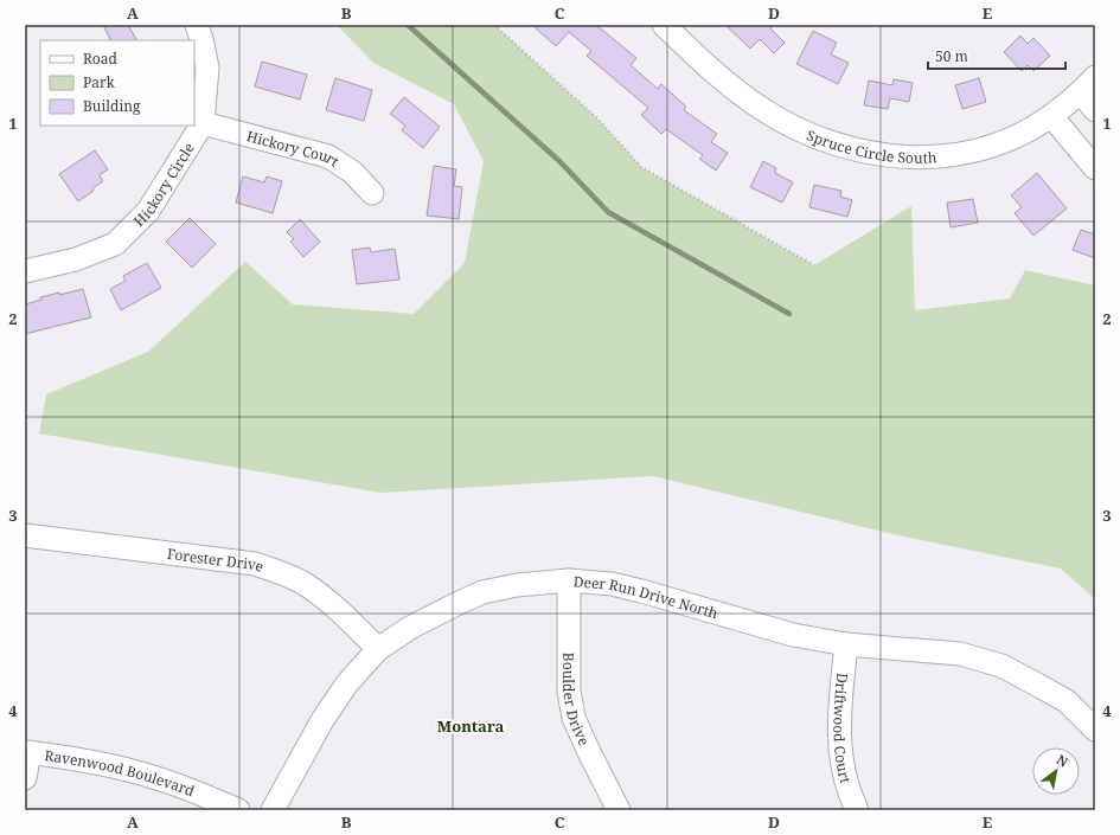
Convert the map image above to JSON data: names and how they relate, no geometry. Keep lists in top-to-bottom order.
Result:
{
  "streets": {
    "street": [
      "Spruce Circle South",
      "Hickory Court",
      "Hickory Circle",
      "Forester Drive",
      "Deer Run Drive North",
      "Boulder Drive",
      "Driftwood Court",
      "Ravenwood Boulevard"
    ]
  },
  "crossings": [
    ["Hickory Court", "Hickory Circle"],
    ["Forester Drive", "Deer Run Drive North"],
    ["Deer Run Drive North", "Boulder Drive"],
    ["Deer Run Drive North", "Driftwood Court"]
  ],
  "districts": ["Montara"],
  "legend": ["Road", "Park", "Building"],
  "scale_bar": "50 m",
  "north": "top right",
  "grid": {
    "columns": [
      "A",
      "B",
      "C",
      "D",
      "E"
    ],
    "rows": [
      "1",
      "2",
      "3",
      "4"
    ]
  }
}
